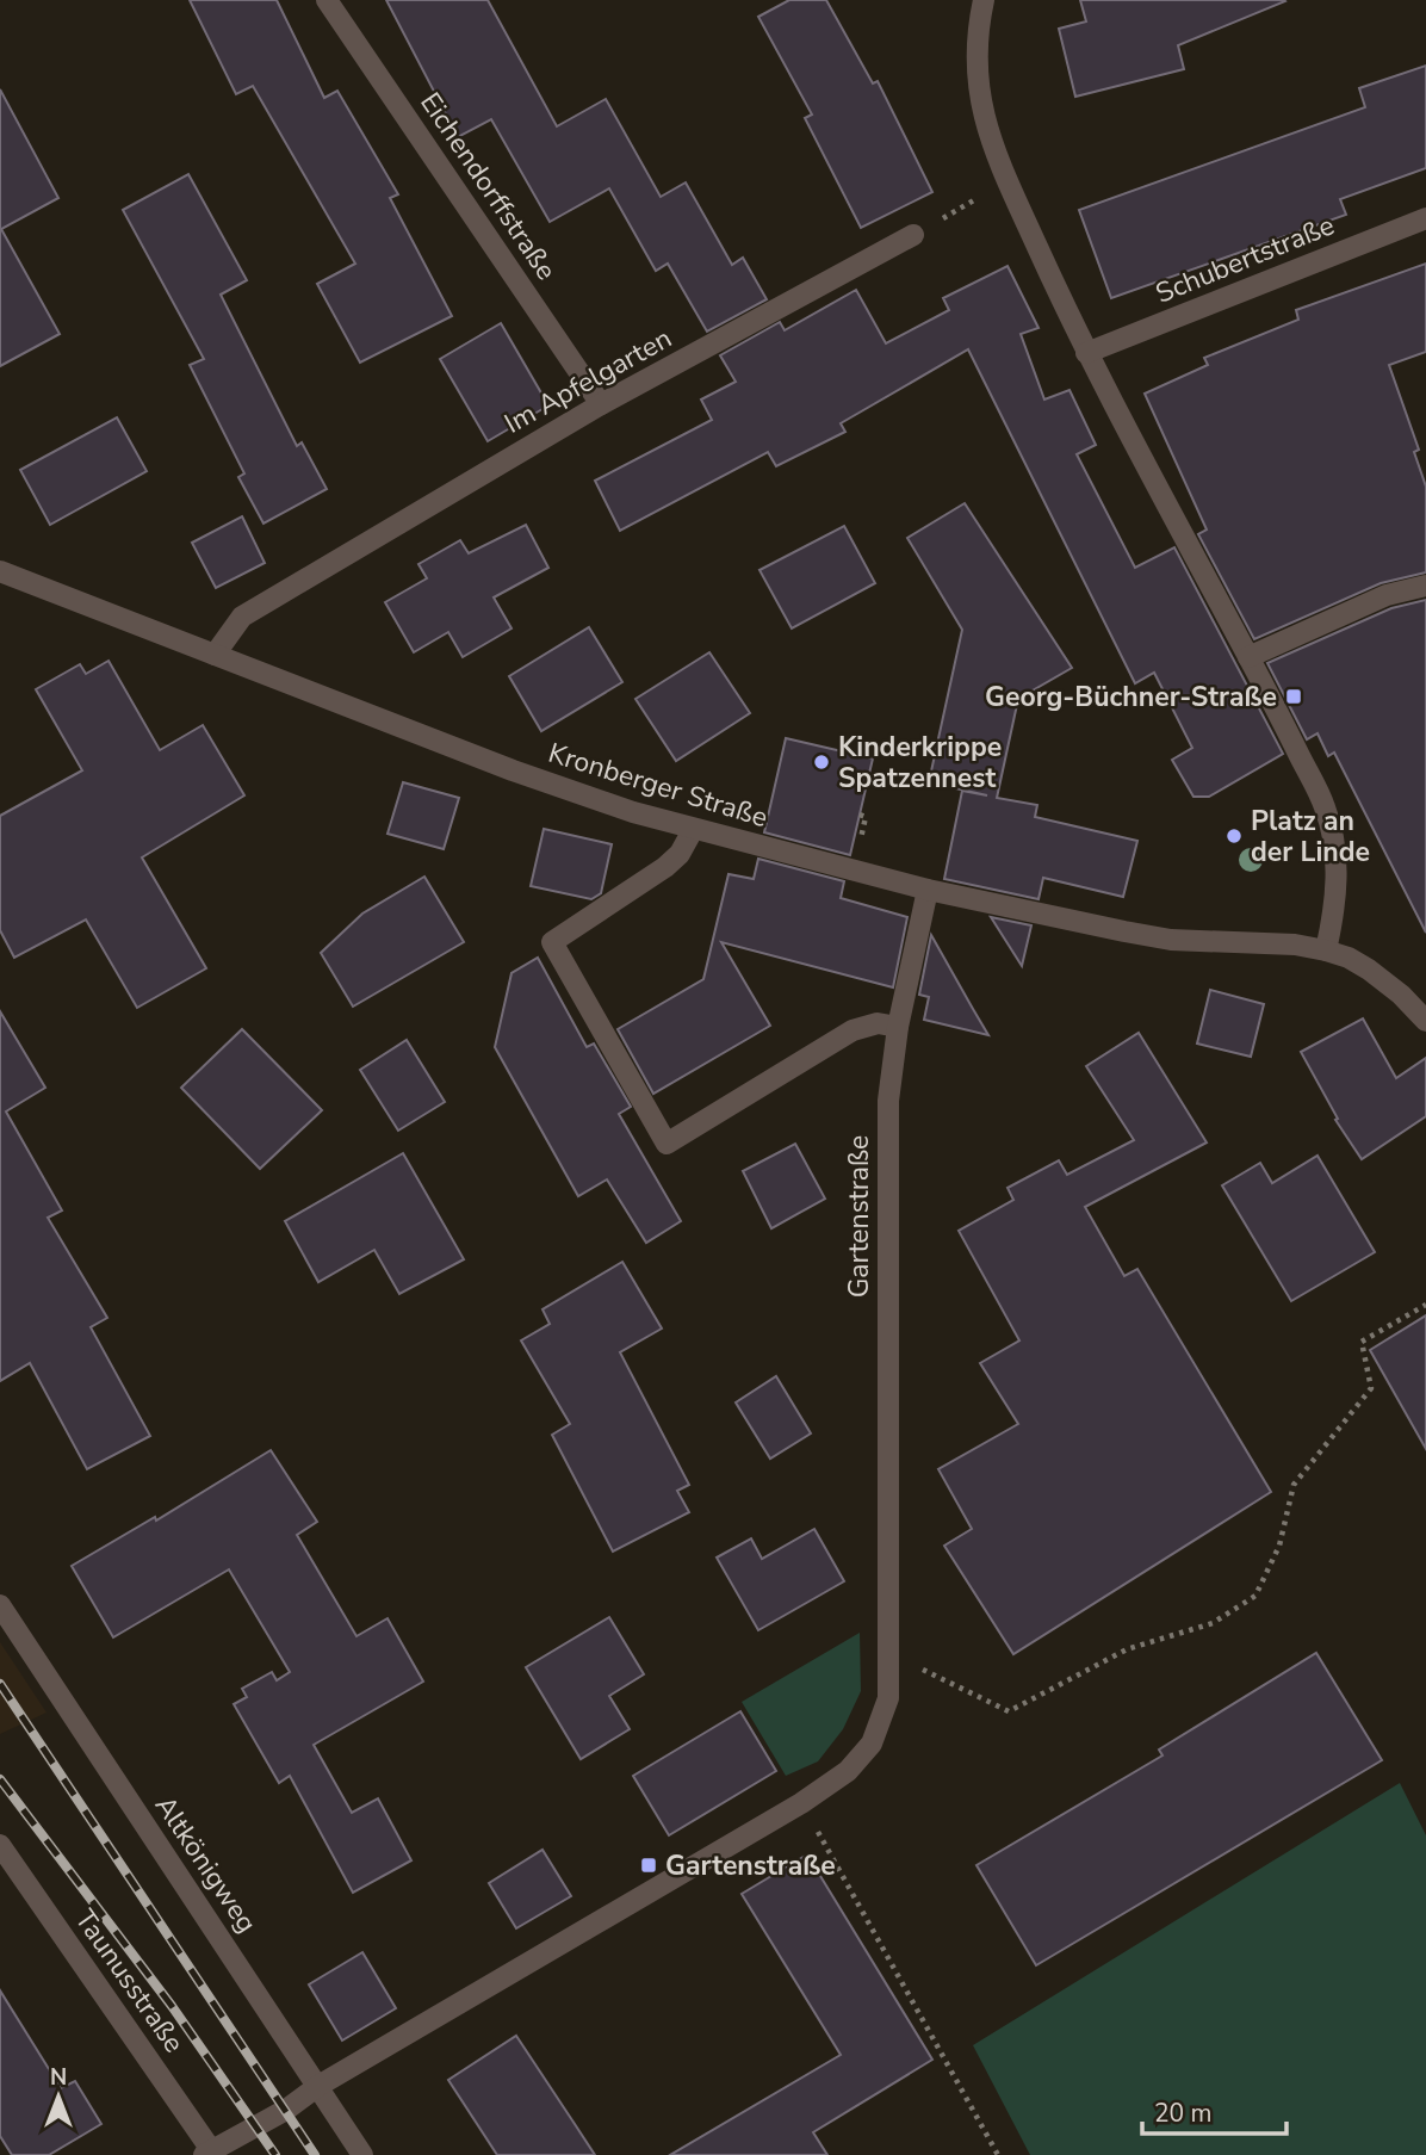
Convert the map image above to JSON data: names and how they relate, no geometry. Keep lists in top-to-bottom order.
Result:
{
  "streets": {
    "street": [
      "Eichendorffstraße",
      "Schubertstraße",
      "Im Apfelgarten",
      "Kronberger Straße",
      "Gartenstraße",
      "Altkönigweg",
      "Taunusstraße"
    ]
  },
  "crossings": [
    ["Eichendorffstraße", "Im Apfelgarten"],
    ["Im Apfelgarten", "Kronberger Straße"],
    ["Kronberger Straße", "Gartenstraße"],
    ["Gartenstraße", "Altkönigweg"],
    ["Gartenstraße", "Taunusstraße"],
    ["Altkönigweg", "Taunusstraße"]
  ],
  "places": {
    "transit": ["Georg-Büchner-Straße", "Gartenstraße"],
    "other": ["Kinderkrippe Spatzennest", "Platz an der Linde"]
  },
  "scale_bar": "20 m",
  "north": "top"
}
